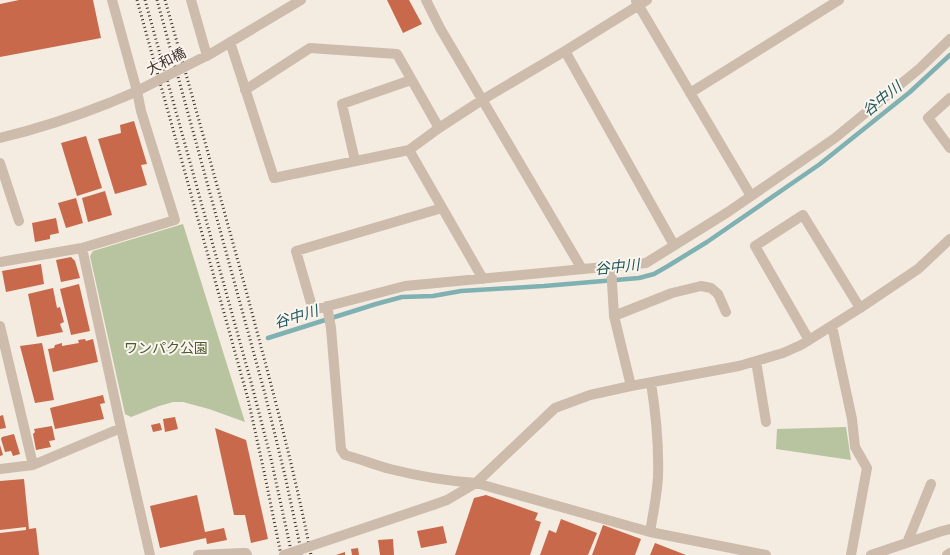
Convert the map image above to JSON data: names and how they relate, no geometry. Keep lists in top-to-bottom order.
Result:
{
  "streets": {
    "street": ["大和橋"]
  },
  "water": ["谷中川"],
  "parks": ["ワンパク公園"]
}
